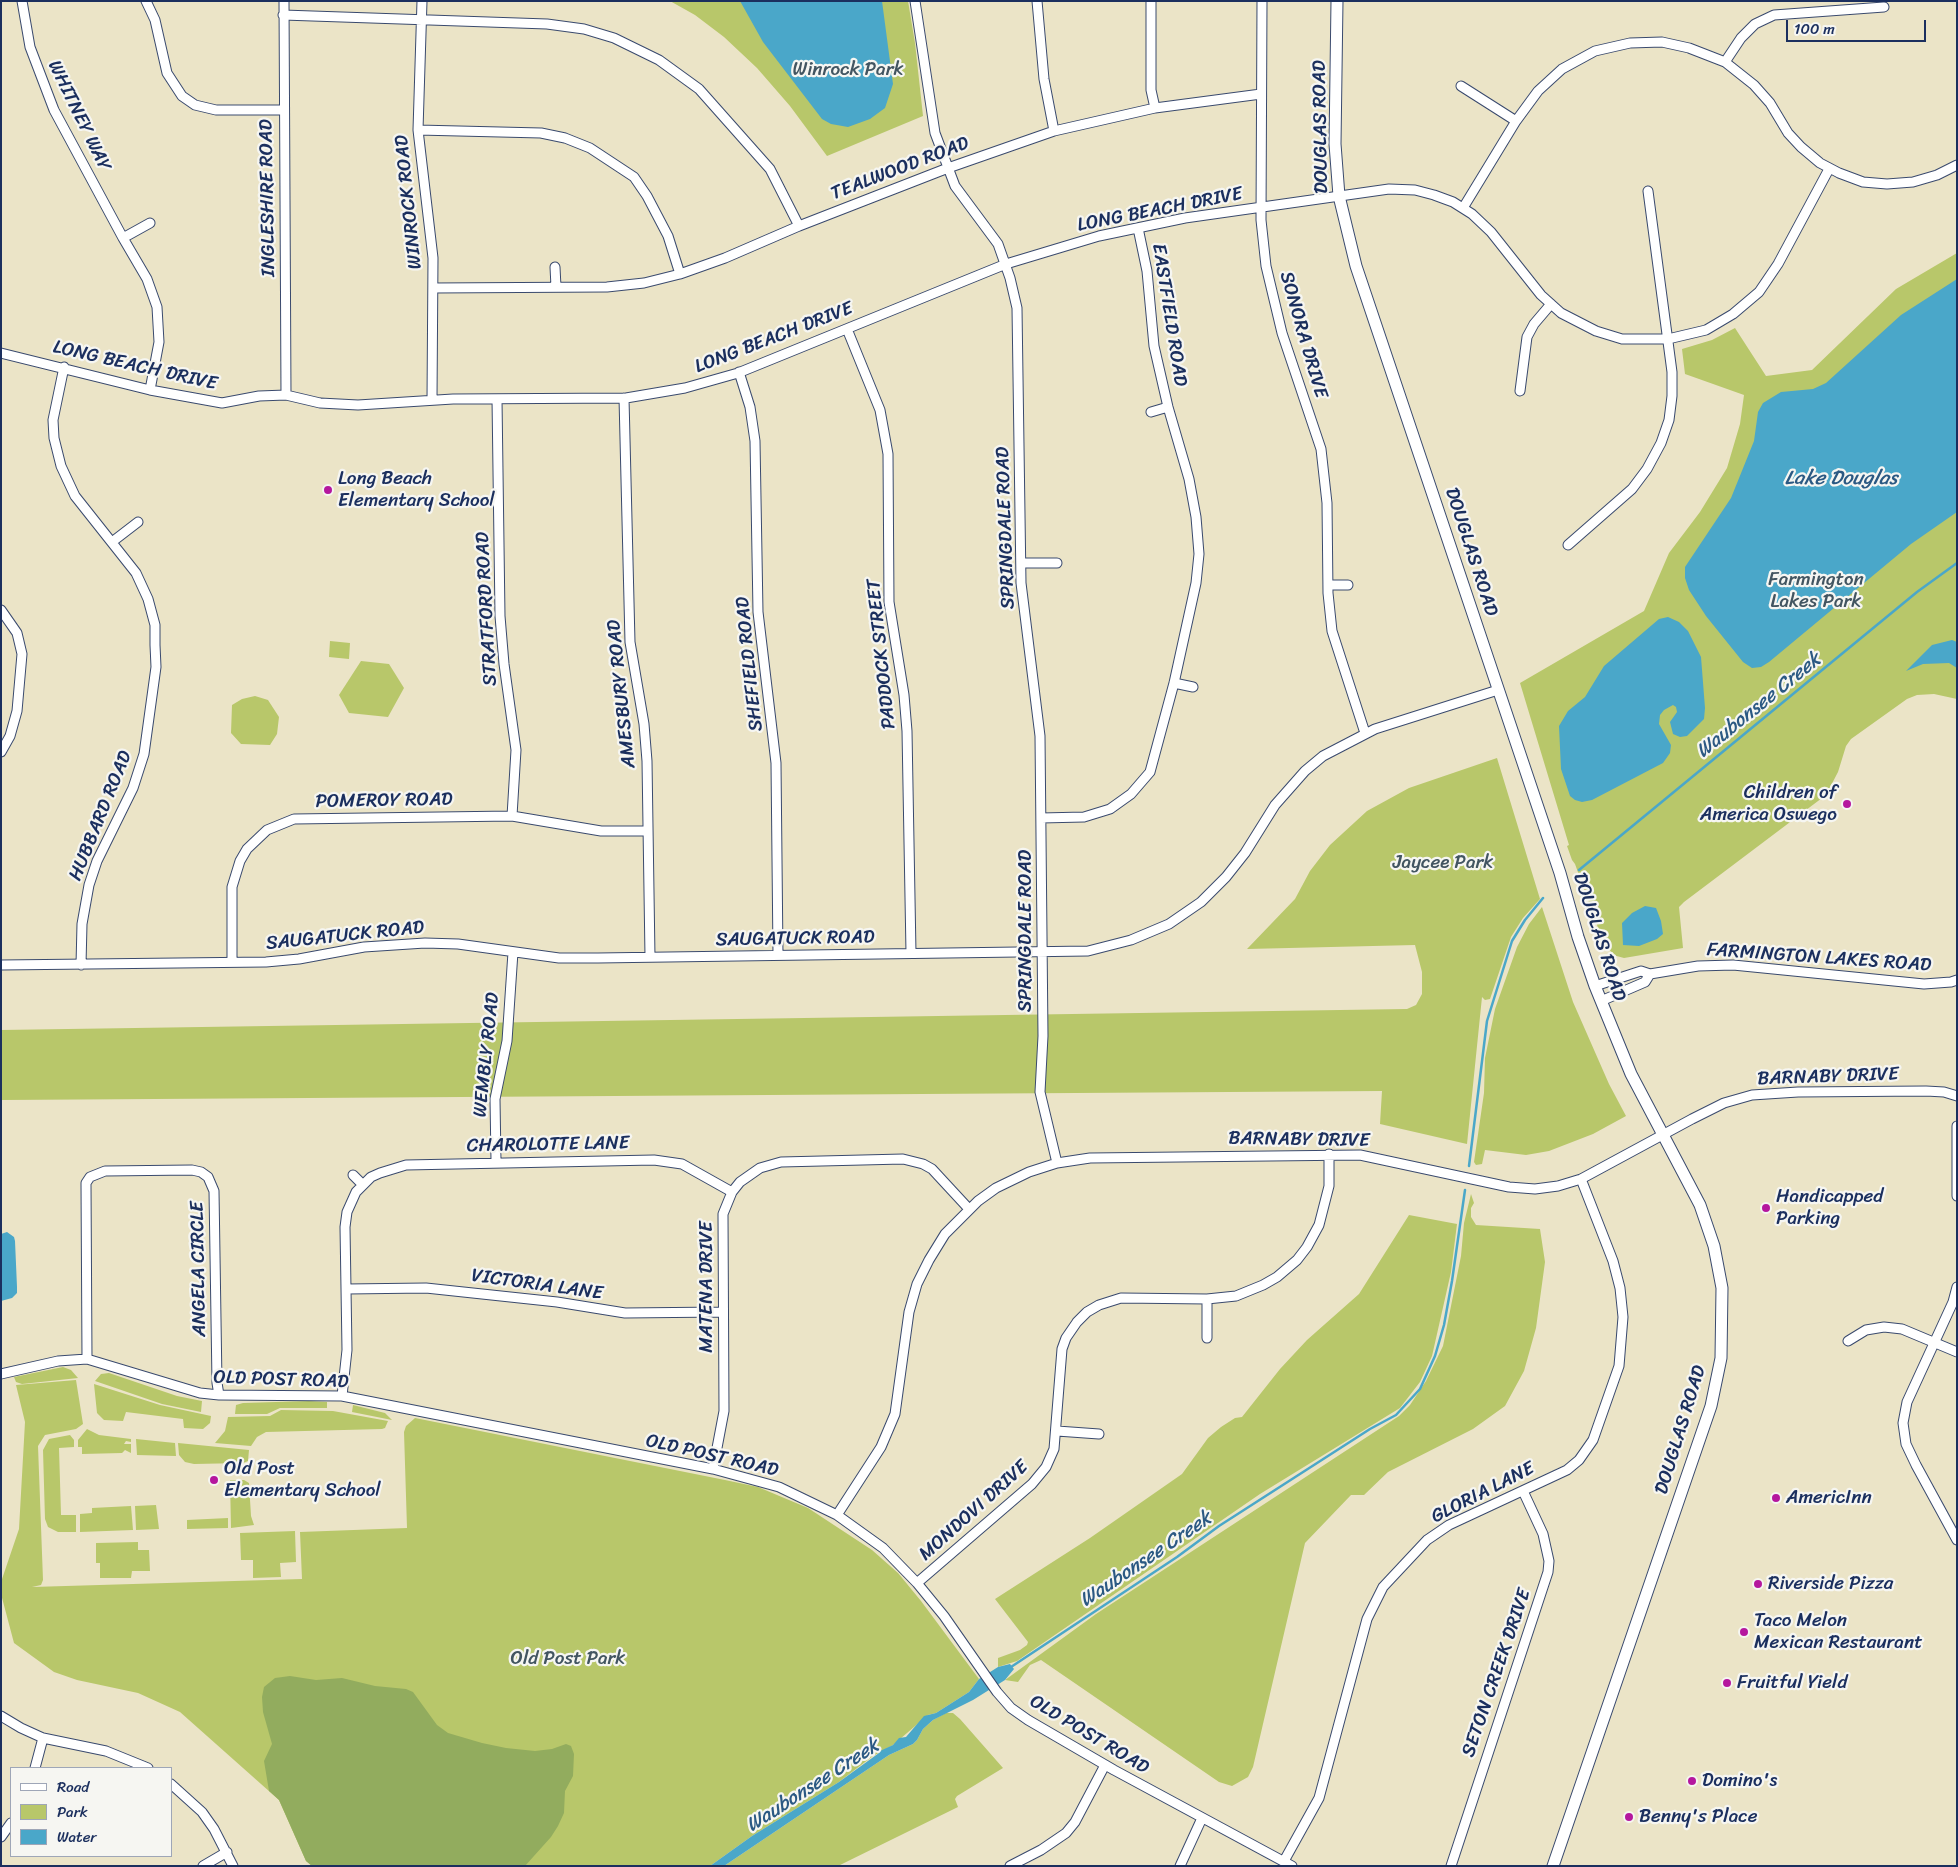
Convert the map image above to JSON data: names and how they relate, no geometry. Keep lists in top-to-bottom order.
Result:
{
  "streets": {
    "street": [
      "WHITNEY WAY",
      "DOUGLAS ROAD",
      "TEALWOOD ROAD",
      "INGLESHIRE ROAD",
      "WINROCK ROAD",
      "LONG BEACH DRIVE",
      "EASTFIELD ROAD",
      "SONORA DRIVE",
      "SPRINGDALE ROAD",
      "STRATFORD ROAD",
      "PADDOCK STREET",
      "SHEFIELD ROAD",
      "AMESBURY ROAD",
      "POMEROY ROAD",
      "HUBBARD ROAD",
      "SAUGATUCK ROAD",
      "FARMINGTON LAKES ROAD",
      "WEMBLY ROAD",
      "BARNABY DRIVE",
      "CHAROLOTTE LANE",
      "ANGELA CIRCLE",
      "VICTORIA LANE",
      "MATENA DRIVE",
      "OLD POST ROAD",
      "GLORIA LANE",
      "MONDOVI DRIVE",
      "SETON CREEK DRIVE"
    ]
  },
  "crossings": [
    ["WHITNEY WAY", "LONG BEACH DRIVE"],
    ["DOUGLAS ROAD", "LONG BEACH DRIVE"],
    ["DOUGLAS ROAD", "SAUGATUCK ROAD"],
    ["DOUGLAS ROAD", "FARMINGTON LAKES ROAD"],
    ["DOUGLAS ROAD", "BARNABY DRIVE"],
    ["TEALWOOD ROAD", "WINROCK ROAD"],
    ["TEALWOOD ROAD", "SONORA DRIVE"],
    ["TEALWOOD ROAD", "SPRINGDALE ROAD"],
    ["INGLESHIRE ROAD", "LONG BEACH DRIVE"],
    ["WINROCK ROAD", "LONG BEACH DRIVE"],
    ["LONG BEACH DRIVE", "EASTFIELD ROAD"],
    ["LONG BEACH DRIVE", "SONORA DRIVE"],
    ["LONG BEACH DRIVE", "SPRINGDALE ROAD"],
    ["LONG BEACH DRIVE", "STRATFORD ROAD"],
    ["LONG BEACH DRIVE", "PADDOCK STREET"],
    ["LONG BEACH DRIVE", "SHEFIELD ROAD"],
    ["LONG BEACH DRIVE", "AMESBURY ROAD"],
    ["LONG BEACH DRIVE", "HUBBARD ROAD"],
    ["EASTFIELD ROAD", "SPRINGDALE ROAD"],
    ["SONORA DRIVE", "SAUGATUCK ROAD"],
    ["SPRINGDALE ROAD", "SAUGATUCK ROAD"],
    ["SPRINGDALE ROAD", "BARNABY DRIVE"],
    ["STRATFORD ROAD", "POMEROY ROAD"],
    ["PADDOCK STREET", "SAUGATUCK ROAD"],
    ["SHEFIELD ROAD", "SAUGATUCK ROAD"],
    ["AMESBURY ROAD", "POMEROY ROAD"],
    ["AMESBURY ROAD", "SAUGATUCK ROAD"],
    ["POMEROY ROAD", "SAUGATUCK ROAD"],
    ["HUBBARD ROAD", "SAUGATUCK ROAD"],
    ["SAUGATUCK ROAD", "WEMBLY ROAD"],
    ["WEMBLY ROAD", "CHAROLOTTE LANE"],
    ["BARNABY DRIVE", "MATENA DRIVE"],
    ["BARNABY DRIVE", "OLD POST ROAD"],
    ["BARNABY DRIVE", "GLORIA LANE"],
    ["BARNABY DRIVE", "MONDOVI DRIVE"],
    ["CHAROLOTTE LANE", "VICTORIA LANE"],
    ["CHAROLOTTE LANE", "MATENA DRIVE"],
    ["CHAROLOTTE LANE", "OLD POST ROAD"],
    ["ANGELA CIRCLE", "OLD POST ROAD"],
    ["VICTORIA LANE", "MATENA DRIVE"],
    ["MATENA DRIVE", "OLD POST ROAD"],
    ["OLD POST ROAD", "GLORIA LANE"],
    ["OLD POST ROAD", "MONDOVI DRIVE"],
    ["GLORIA LANE", "SETON CREEK DRIVE"]
  ],
  "water": ["Lake Douglas", "Waubonsee Creek"],
  "parks": [
    "Winrock Park",
    "Farmington Lakes Park",
    "Jaycee Park",
    "Old Post Park"
  ],
  "places": [
    "Long Beach Elementary School",
    "Children of America Oswego",
    "Handicapped Parking",
    "Old Post Elementary School",
    "AmericInn",
    "Riverside Pizza",
    "Taco Melon Mexican Restaurant",
    "Fruitful Yield",
    "Domino's",
    "Benny's Place"
  ],
  "legend": ["Road", "Park", "Water"],
  "scale_bar": "100 m"
}
